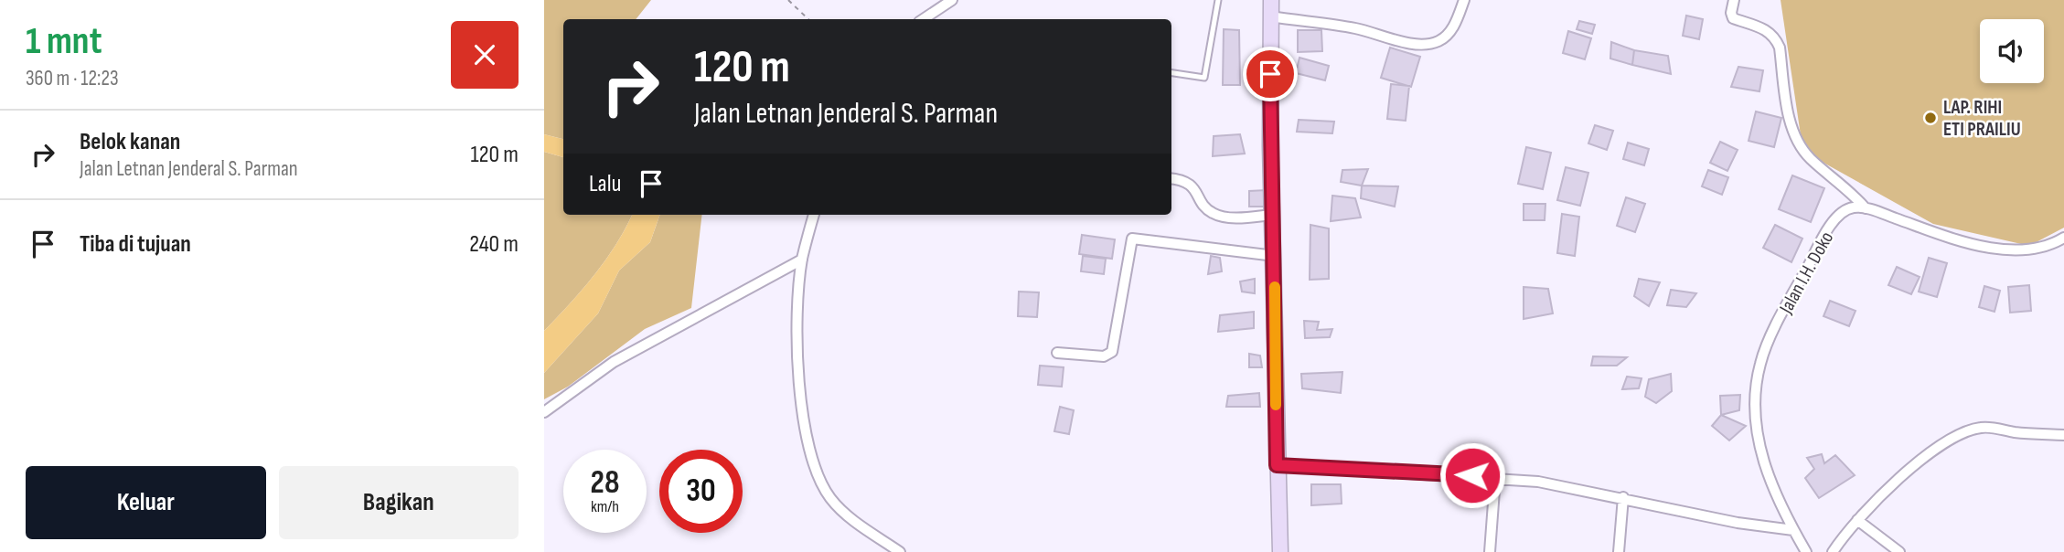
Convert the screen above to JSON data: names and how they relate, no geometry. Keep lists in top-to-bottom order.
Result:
{
  "streets": {
    "street": ["Jalan I.H. Doko"]
  },
  "places": ["LAP. RIHI ETI PRAILIU"],
  "page": {
    "heading": ["1 mnt", "360 m · 12:23"],
    "turn": ["120 m", "Jalan Letnan Jenderal S. Parman"],
    "list": [
      {
        "name": "Belok kanan",
        "note": "Jalan Letnan Jenderal S. Parman",
        "value": "120 m"
      },
      {
        "name": "Tiba di tujuan",
        "value": "240 m"
      }
    ],
    "then": "Lalu",
    "speed": "28 km/h",
    "limit": "30",
    "buttons": ["Keluar", "Bagikan"]
  }
}
